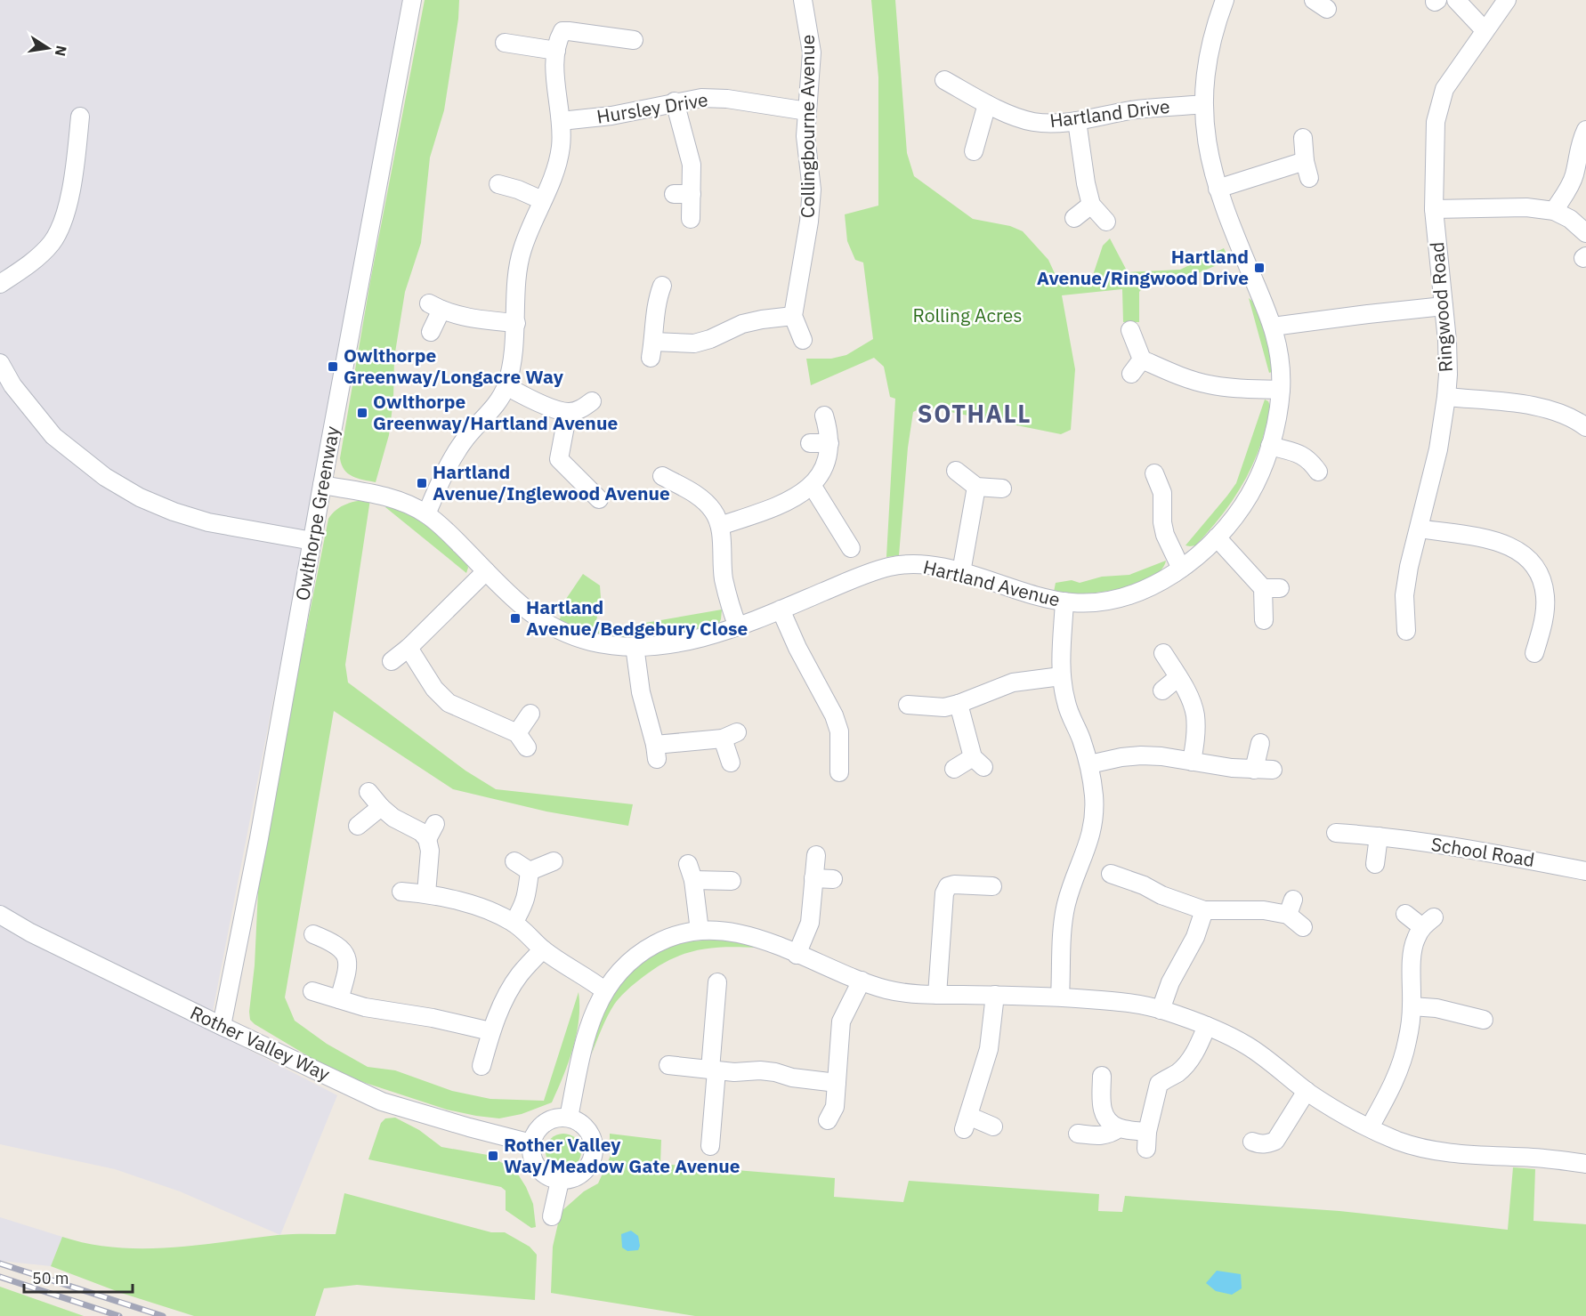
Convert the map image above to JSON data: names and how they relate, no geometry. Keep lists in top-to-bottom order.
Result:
{
  "streets": {
    "street": [
      "Hursley Drive",
      "Hartland Drive",
      "Collingbourne Avenue",
      "Ringwood Road",
      "Owlthorpe Greenway",
      "Hartland Avenue",
      "School Road",
      "Rother Valley Way"
    ]
  },
  "crossings": [
    ["Hursley Drive", "Collingbourne Avenue"],
    ["Hartland Drive", "Hartland Avenue"],
    ["Owlthorpe Greenway", "Hartland Avenue"],
    ["Owlthorpe Greenway", "Rother Valley Way"]
  ],
  "districts": ["SOTHALL"],
  "parks": ["Rolling Acres"],
  "places": {
    "transit": [
      "Hartland Avenue/Ringwood Drive",
      "Owlthorpe Greenway/Longacre Way",
      "Owlthorpe Greenway/Hartland Avenue",
      "Hartland Avenue/Inglewood Avenue",
      "Hartland Avenue/Bedgebury Close",
      "Rother Valley Way/Meadow Gate Avenue"
    ]
  },
  "scale_bar": "50 m",
  "north": "right"
}
